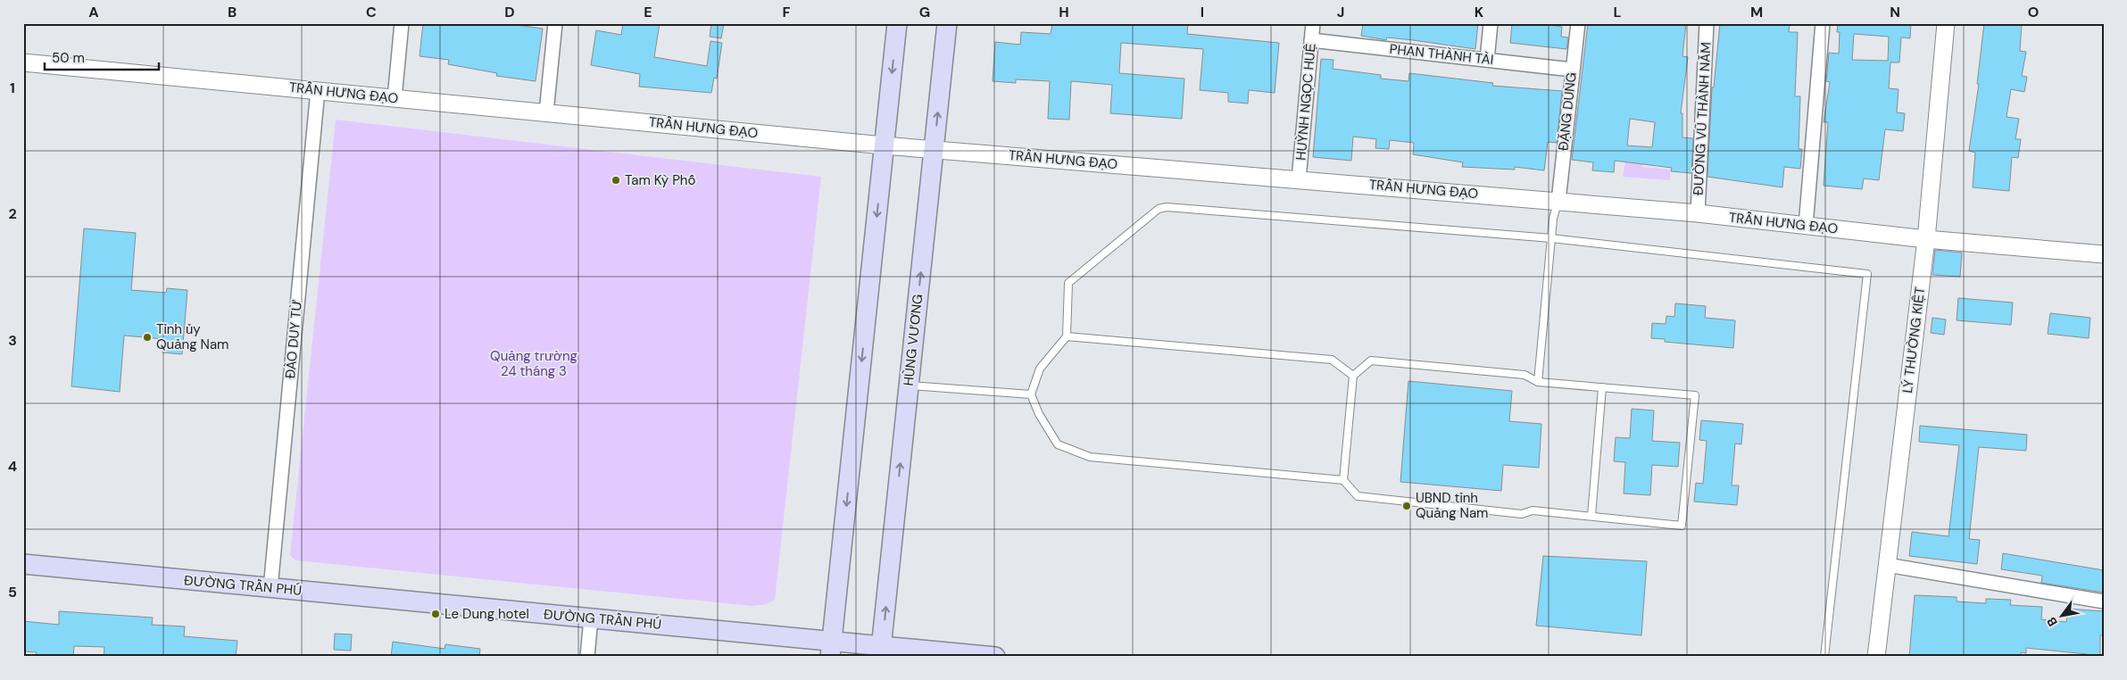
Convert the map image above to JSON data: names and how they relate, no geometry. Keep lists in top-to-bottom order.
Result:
{
  "streets": {
    "main road": ["HÙNG VƯƠNG", "ĐƯỜNG TRẦN PHÚ"],
    "street": [
      "PHAN THÀNH TÀI",
      "TRẦN HƯNG ĐẠO",
      "HUỲNH NGỌC HUỆ",
      "ĐẶNG DUNG",
      "ĐƯỜNG VŨ THÀNH NĂM",
      "ĐÀO DUY TỪ",
      "LÝ THƯỜNG KIỆT"
    ]
  },
  "crossings": [
    ["PHAN THÀNH TÀI", "HUỲNH NGỌC HUỆ"],
    ["PHAN THÀNH TÀI", "ĐẶNG DUNG"],
    ["TRẦN HƯNG ĐẠO", "HUỲNH NGỌC HUỆ"],
    ["TRẦN HƯNG ĐẠO", "ĐẶNG DUNG"],
    ["TRẦN HƯNG ĐẠO", "ĐƯỜNG VŨ THÀNH NĂM"],
    ["TRẦN HƯNG ĐẠO", "ĐÀO DUY TỪ"],
    ["TRẦN HƯNG ĐẠO", "HÙNG VƯƠNG"],
    ["TRẦN HƯNG ĐẠO", "LÝ THƯỜNG KIỆT"],
    ["ĐÀO DUY TỪ", "ĐƯỜNG TRẦN PHÚ"],
    ["HÙNG VƯƠNG", "ĐƯỜNG TRẦN PHÚ"]
  ],
  "parks": ["Quảng trường 24 tháng 3"],
  "places": [
    "Tam Kỳ Phố",
    "Tỉnh ủy Quảng Nam",
    "UBND tỉnh Quảng Nam",
    "Le Dung hotel"
  ],
  "scale_bar": "50 m",
  "north": "bottom left",
  "grid": {
    "columns": [
      "A",
      "B",
      "C",
      "D",
      "E",
      "F",
      "G",
      "H",
      "I",
      "J",
      "K",
      "L",
      "M",
      "N",
      "O"
    ],
    "rows": [
      "1",
      "2",
      "3",
      "4",
      "5"
    ]
  }
}
